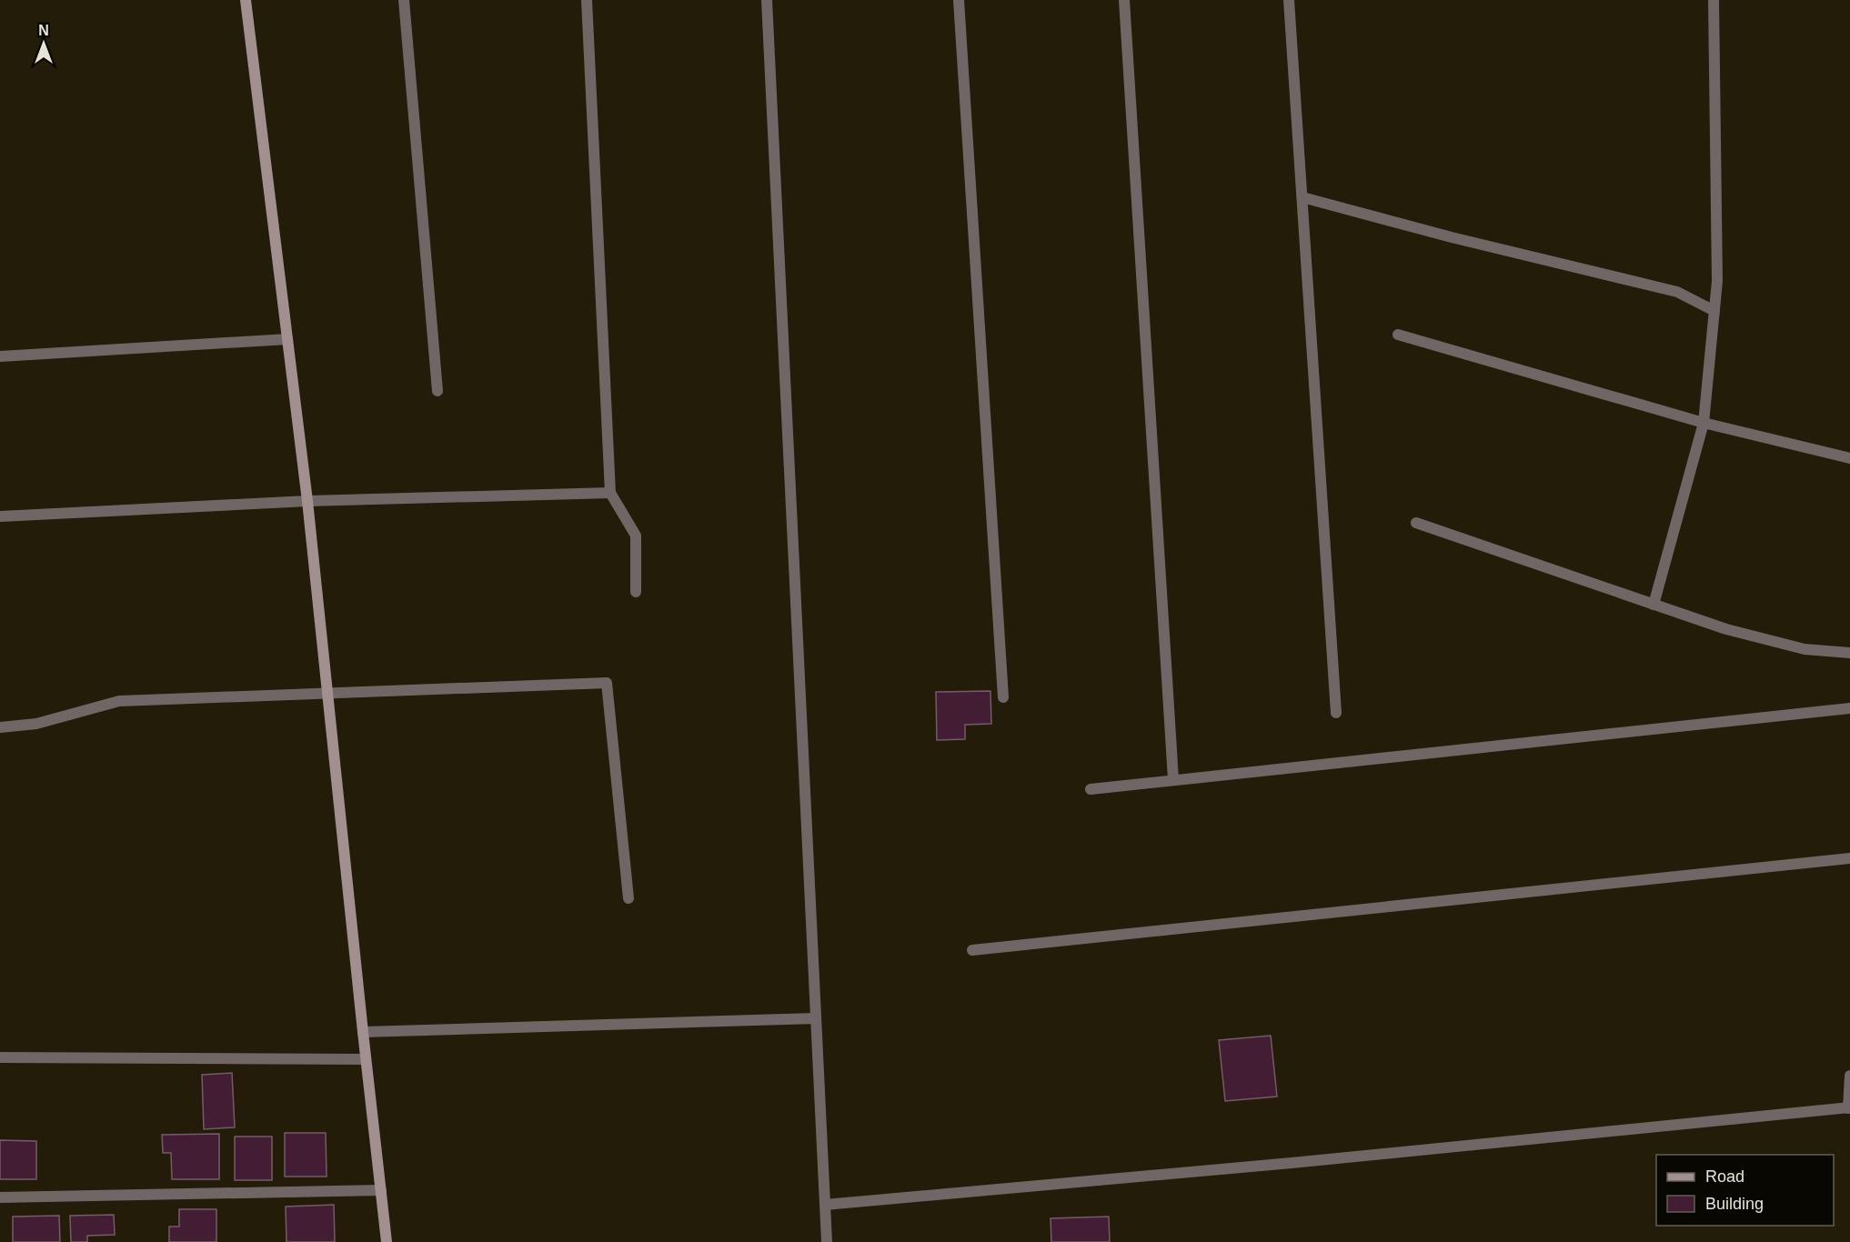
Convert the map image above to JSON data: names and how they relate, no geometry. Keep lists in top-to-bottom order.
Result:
{
  "legend": ["Road", "Building"],
  "north": "top"
}
